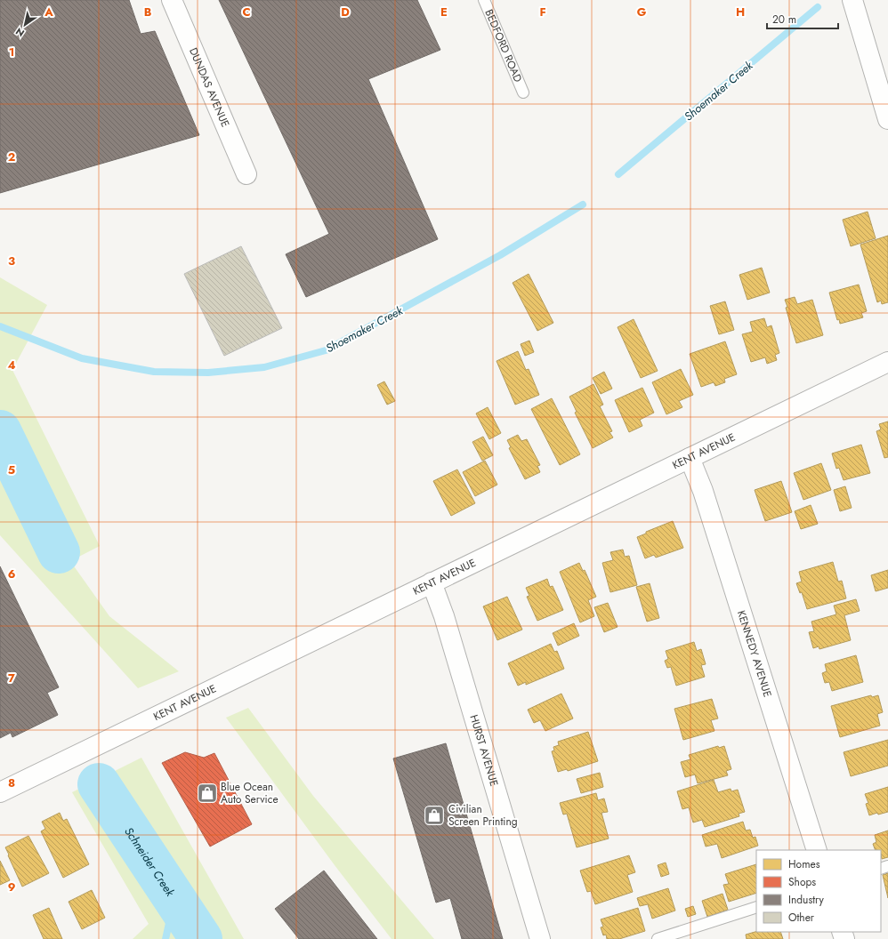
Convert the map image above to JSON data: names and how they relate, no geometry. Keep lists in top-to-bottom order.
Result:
{
  "streets": {
    "street": [
      "DUNDAS AVENUE",
      "KENT AVENUE",
      "KENNEDY AVENUE",
      "HURST AVENUE"
    ],
    "lane": ["BEDFORD ROAD"]
  },
  "crossings": [
    ["KENT AVENUE", "KENNEDY AVENUE"],
    ["KENT AVENUE", "HURST AVENUE"]
  ],
  "water": ["Shoemaker Creek", "Schneider Creek"],
  "places": {
    "shop": ["Blue Ocean Auto Service", "Civilian Screen Printing"]
  },
  "legend": [
    "Homes",
    "Shops",
    "Industry",
    "Other"
  ],
  "scale_bar": "20 m",
  "north": "bottom left",
  "grid": {
    "columns": [
      "A",
      "B",
      "C",
      "D",
      "E",
      "F",
      "G",
      "H"
    ],
    "rows": [
      "1",
      "2",
      "3",
      "4",
      "5",
      "6",
      "7",
      "8",
      "9"
    ]
  }
}
